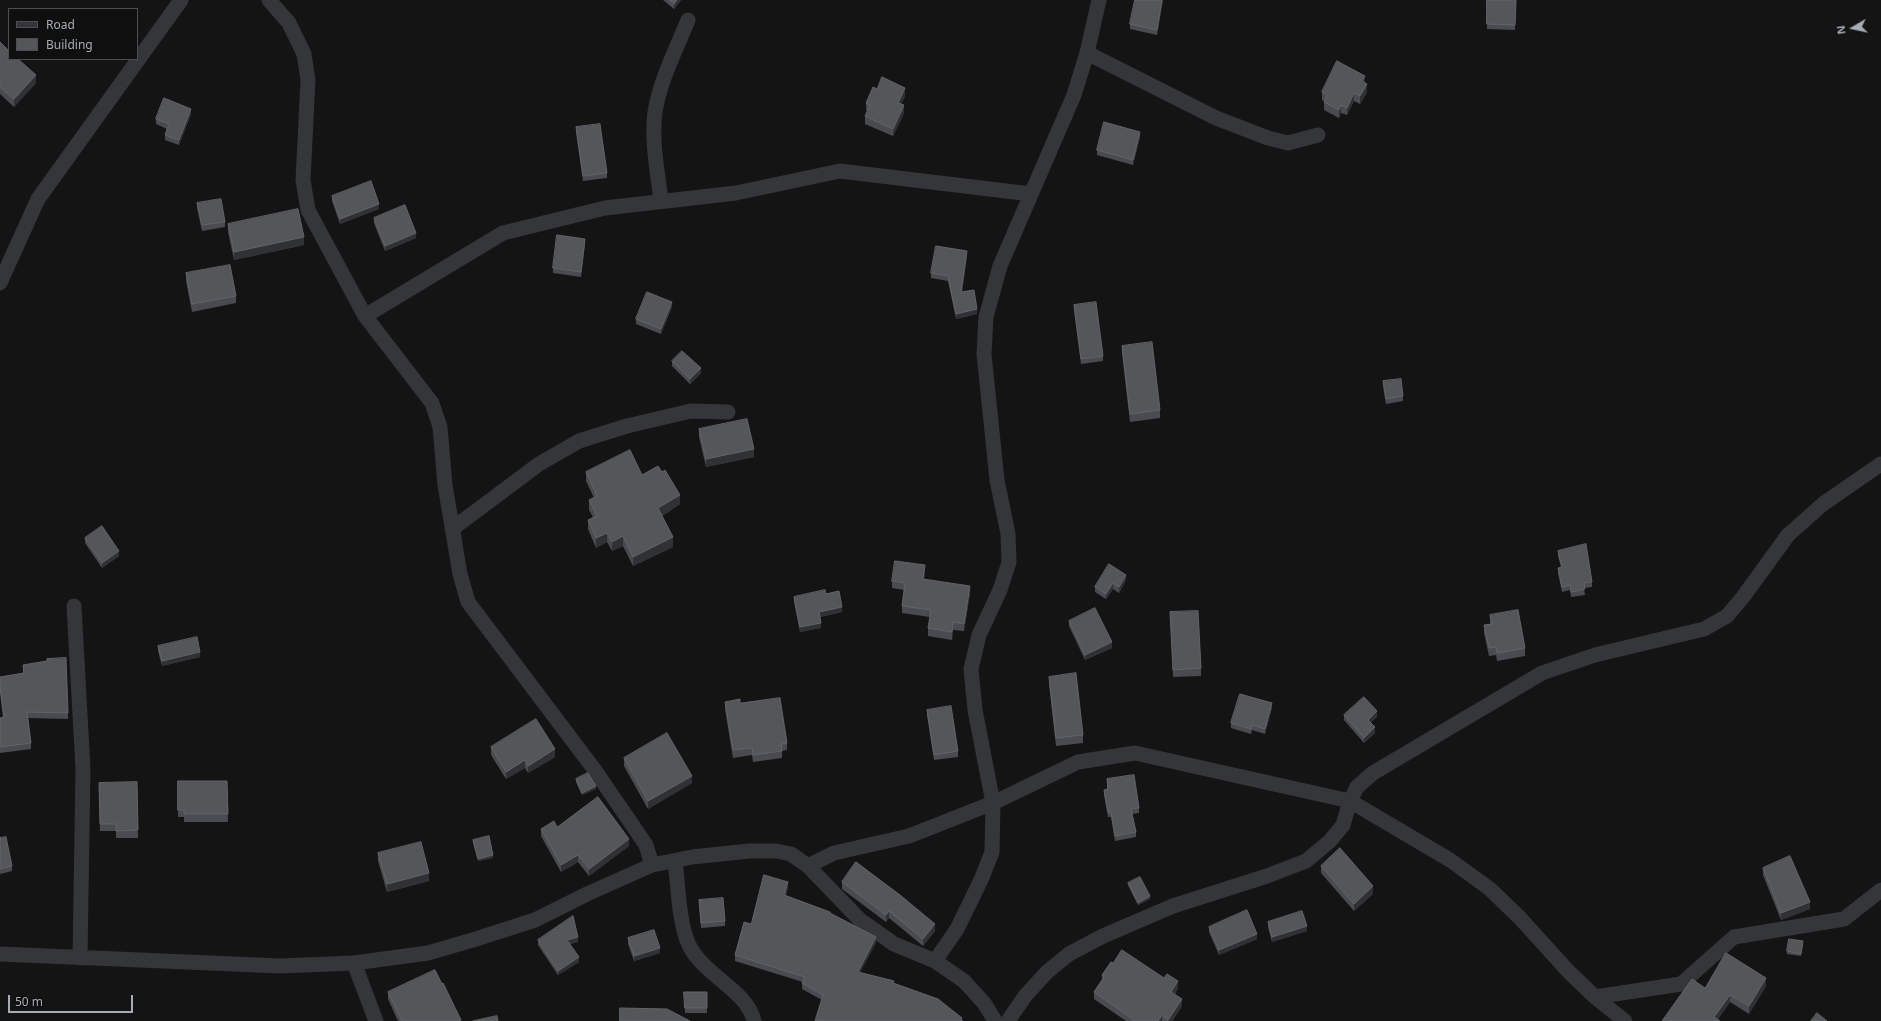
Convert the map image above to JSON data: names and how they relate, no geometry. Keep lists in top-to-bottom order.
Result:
{
  "legend": ["Road", "Building"],
  "scale_bar": "50 m",
  "north": "left"
}
